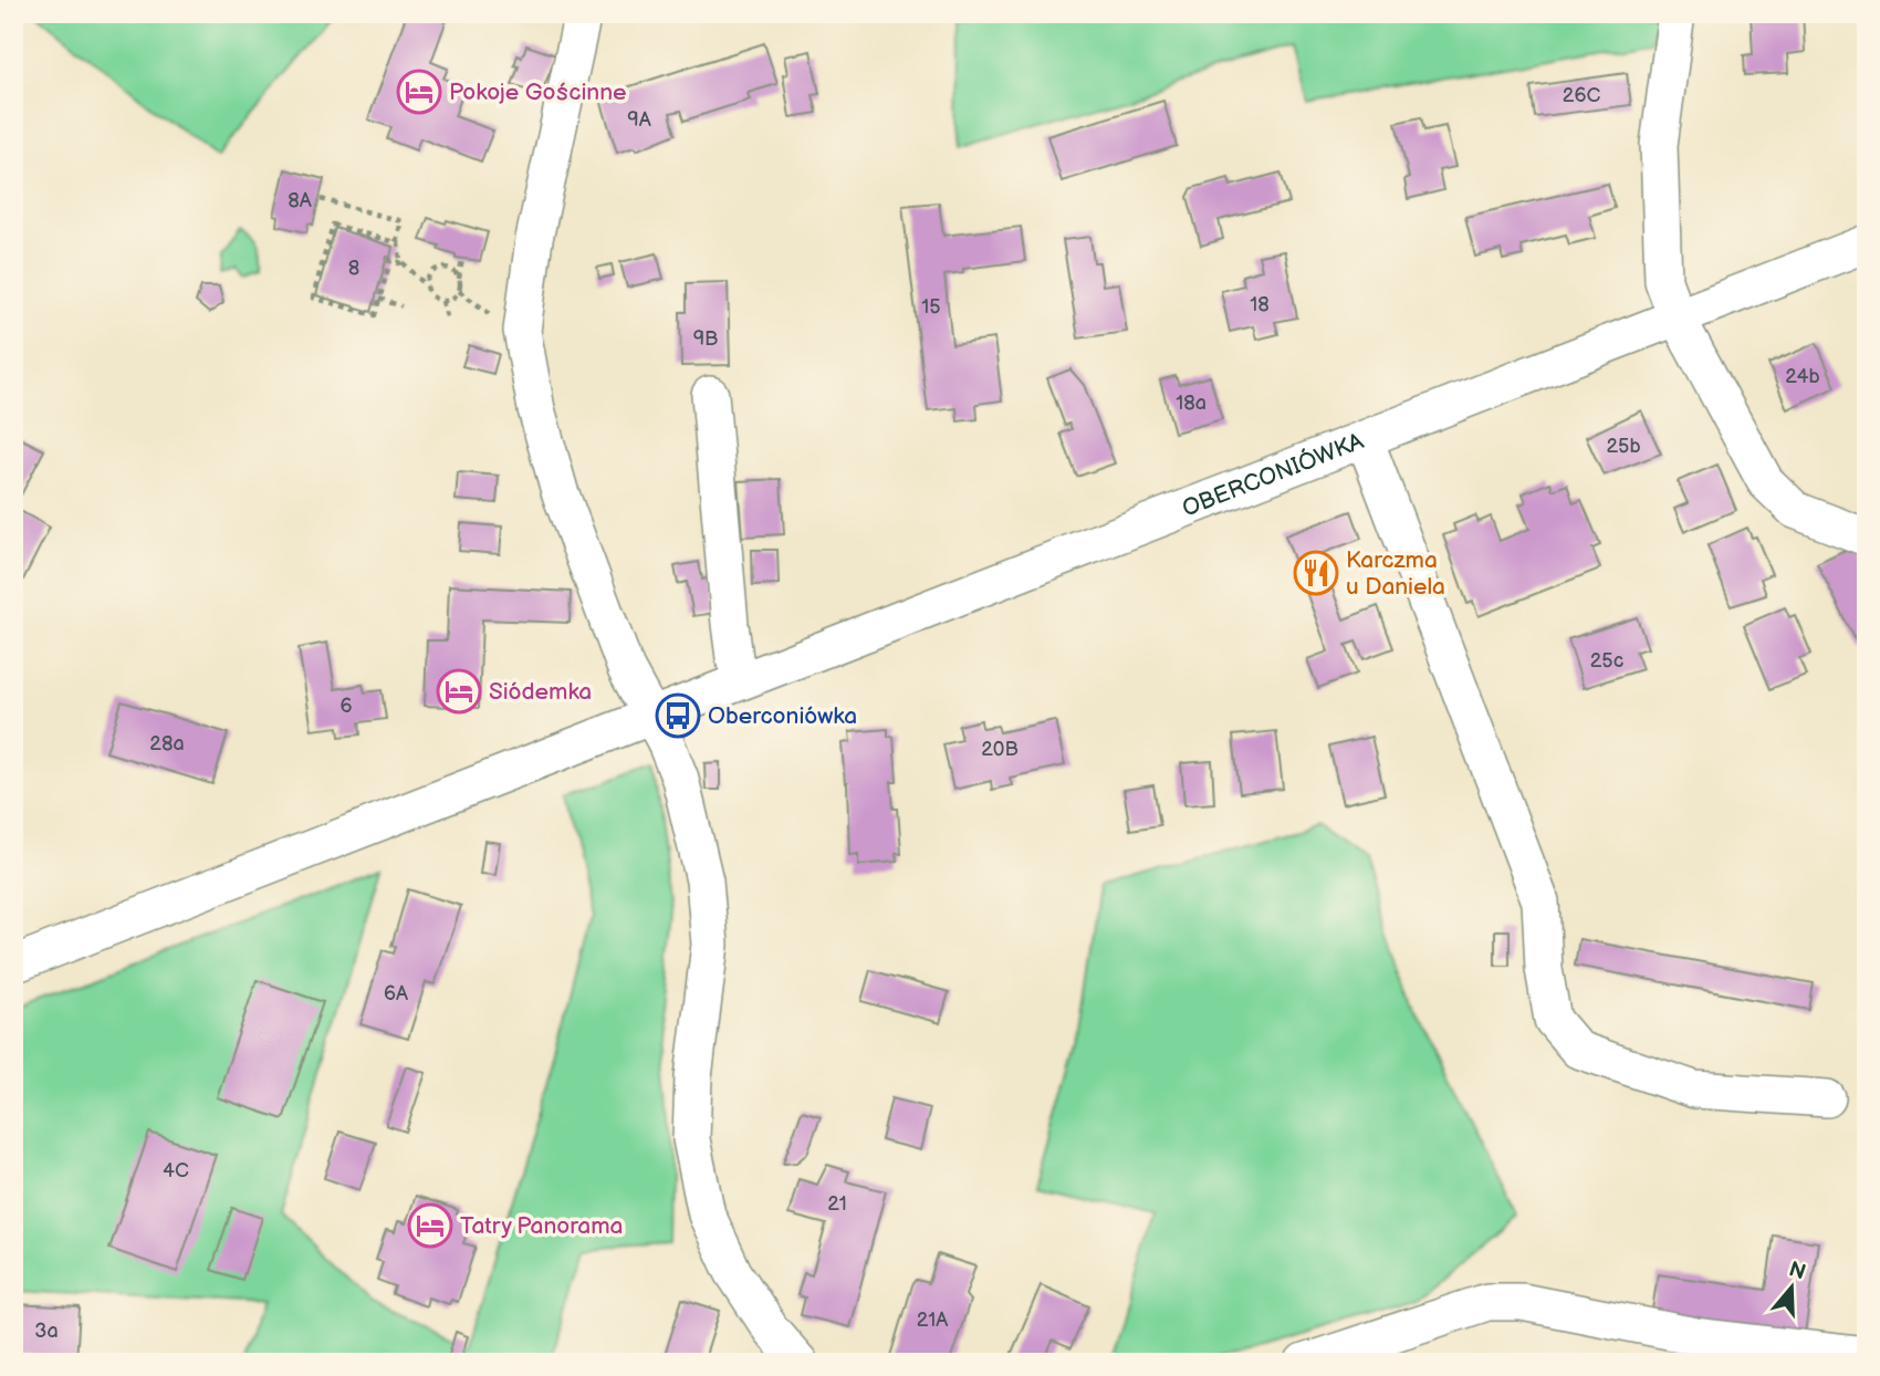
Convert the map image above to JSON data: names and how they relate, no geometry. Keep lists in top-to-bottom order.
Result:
{
  "streets": {
    "street": ["OBERCONIÓWKA"]
  },
  "places": {
    "hotel": ["Pokoje Gościnne", "Siódemka", "Tatry Panorama"],
    "restaurant": ["Karczma u Daniela"],
    "bus stop": ["Oberconiówka"]
  },
  "house_numbers": [
    "26C",
    "9A",
    "8A",
    "8",
    "18",
    "15",
    "9B",
    "24b",
    "18a",
    "25b",
    "25c",
    "6",
    "28a",
    "20B",
    "6A",
    "4C",
    "21",
    "21A",
    "3a"
  ],
  "north": "top"
}
